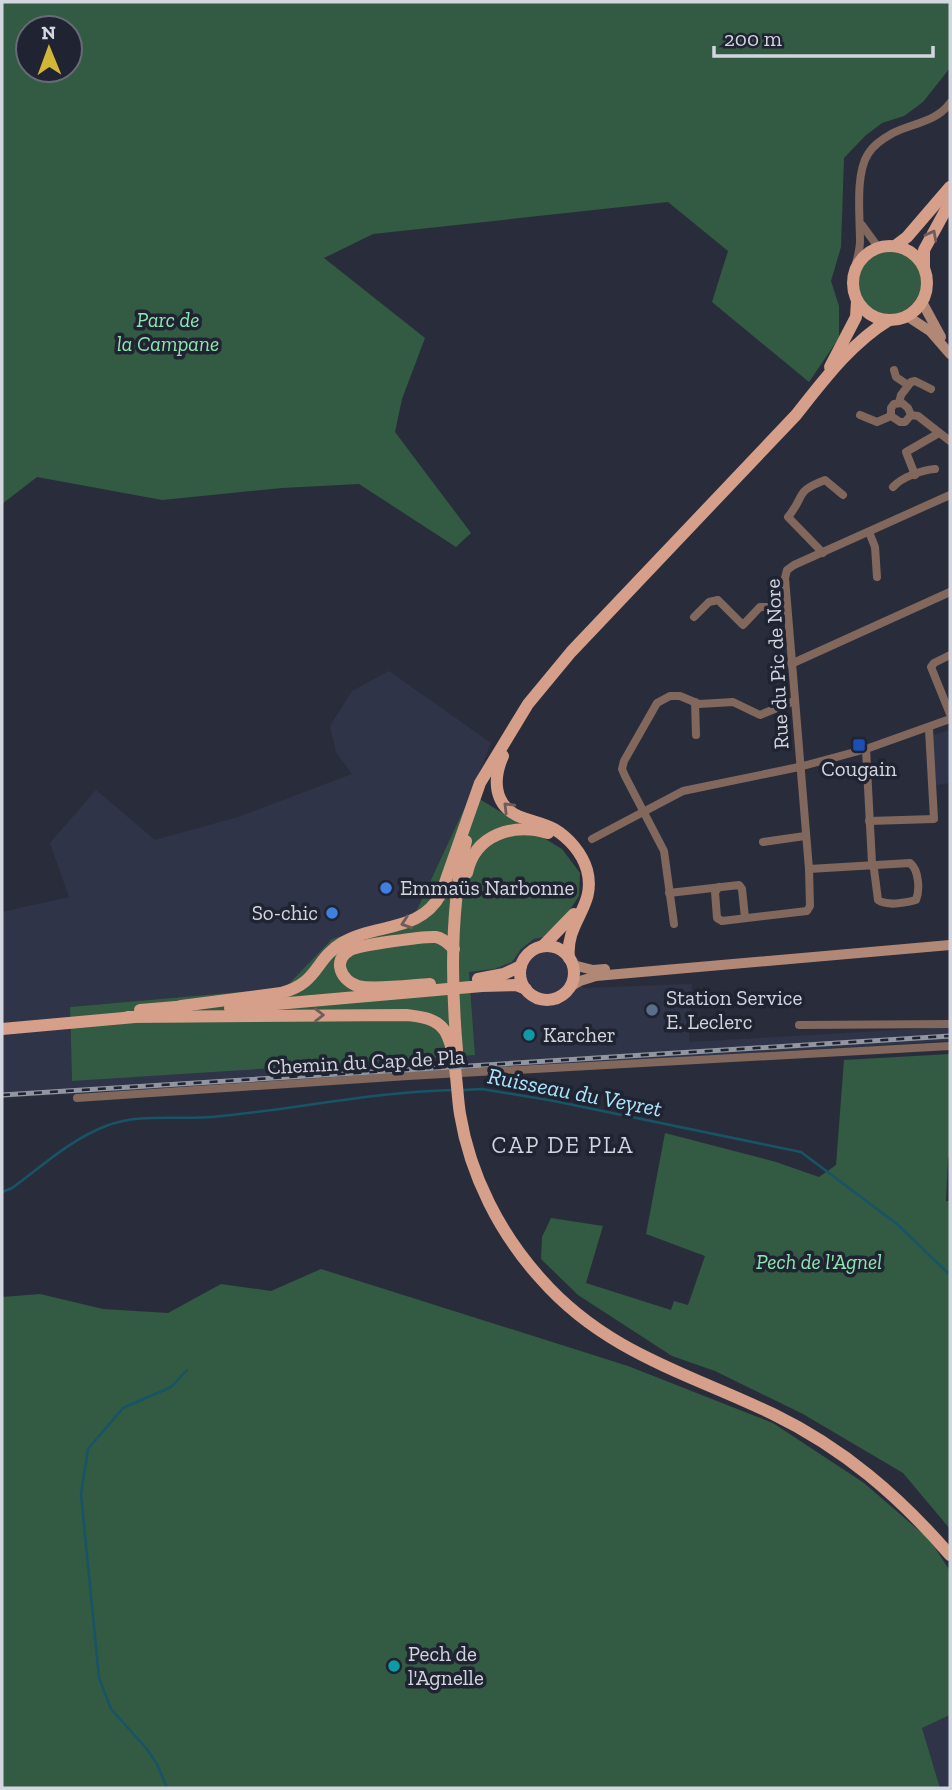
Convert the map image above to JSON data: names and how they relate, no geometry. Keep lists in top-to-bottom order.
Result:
{
  "streets": {
    "street": ["Rue du Pic de Nore", "Chemin du Cap de Pla"]
  },
  "districts": ["CAP DE PLA"],
  "water": ["Ruisseau du Veyret"],
  "parks": ["Parc de la Campane", "Pech de l'Agnel"],
  "places": {
    "transit": ["Cougain"],
    "other": [
      "Emmaüs Narbonne",
      "So-chic",
      "Station Service E. Leclerc",
      "Karcher",
      "Pech de l'Agnelle"
    ]
  },
  "scale_bar": "200 m",
  "north": "top"
}
